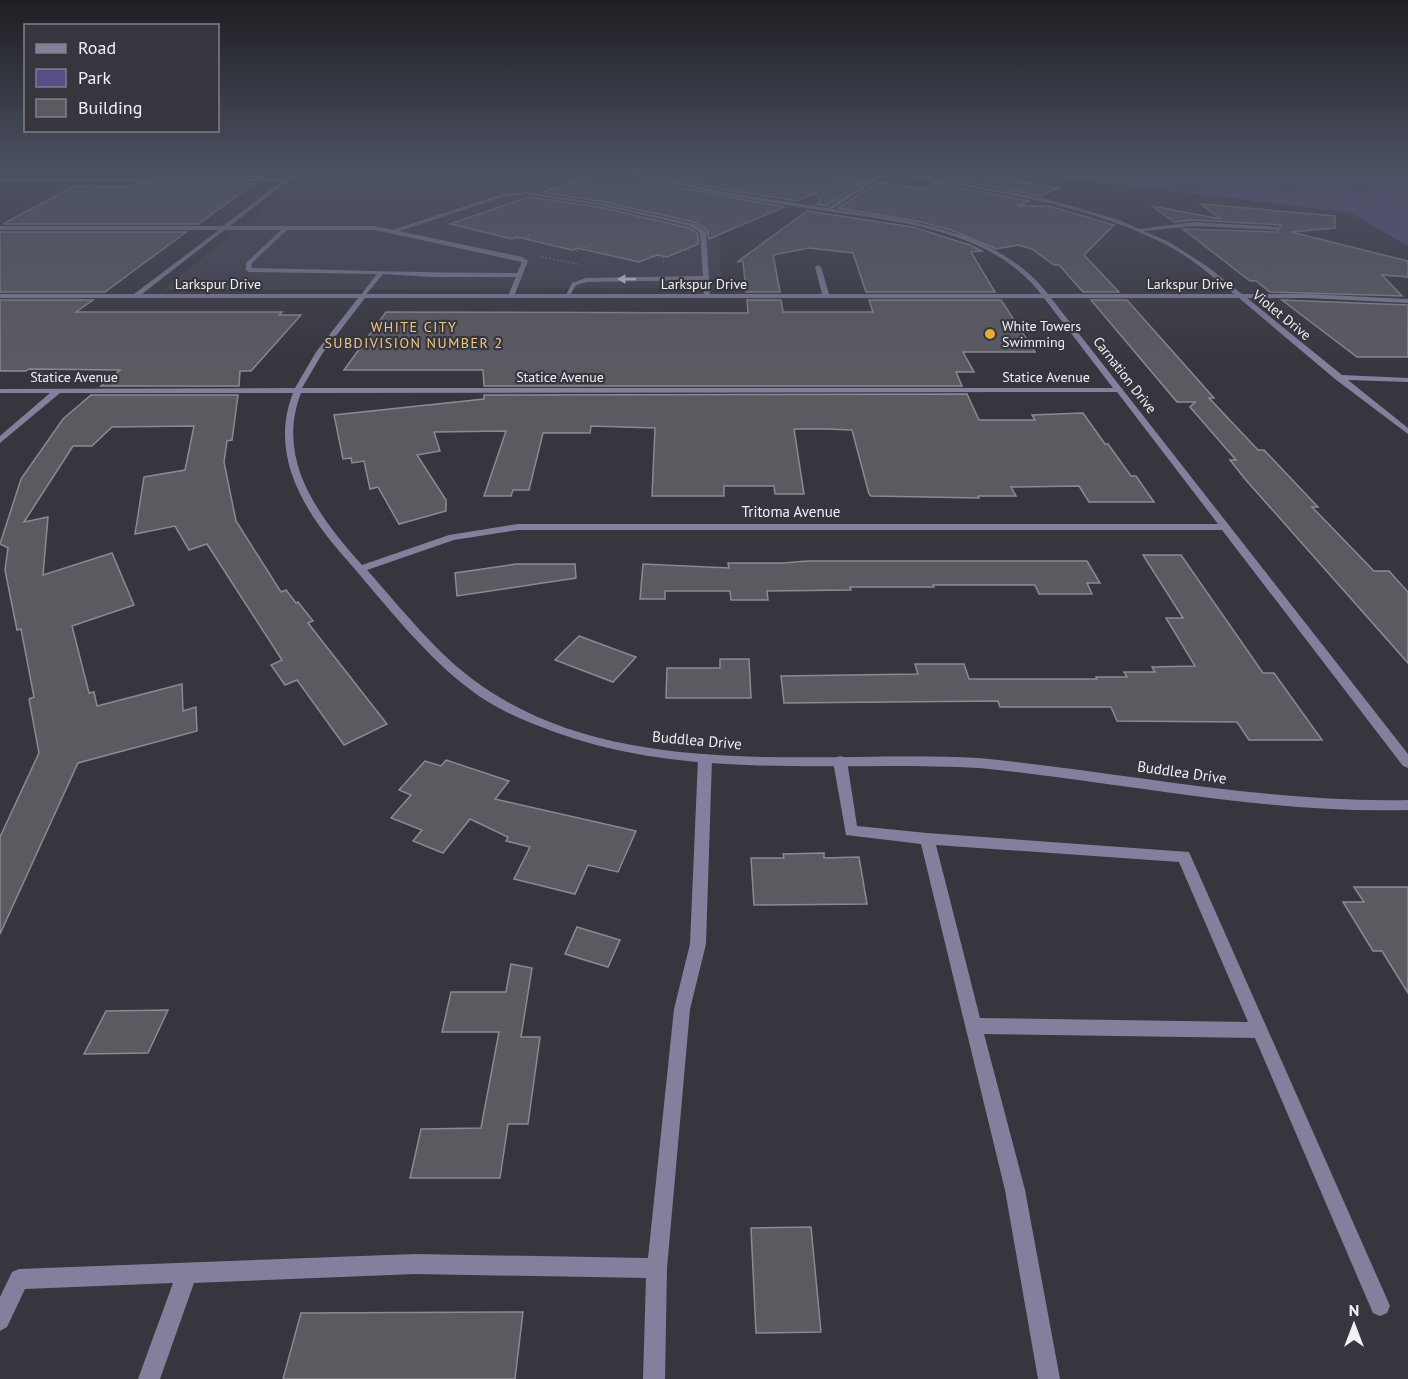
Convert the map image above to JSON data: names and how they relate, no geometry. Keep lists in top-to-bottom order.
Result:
{
  "streets": {
    "street": [
      "Larkspur Drive",
      "Violet Drive",
      "Carnation Drive",
      "Statice Avenue",
      "Tritoma Avenue",
      "Buddlea Drive"
    ]
  },
  "crossings": [
    ["Larkspur Drive", "Violet Drive"],
    ["Larkspur Drive", "Carnation Drive"],
    ["Larkspur Drive", "Buddlea Drive"],
    ["Carnation Drive", "Statice Avenue"],
    ["Carnation Drive", "Tritoma Avenue"],
    ["Statice Avenue", "Buddlea Drive"],
    ["Tritoma Avenue", "Buddlea Drive"]
  ],
  "districts": ["WHITE CITY SUBDIVISION NUMBER 2"],
  "places": ["White Towers Swimming"],
  "legend": ["Road", "Park", "Building"],
  "north": "top"
}
